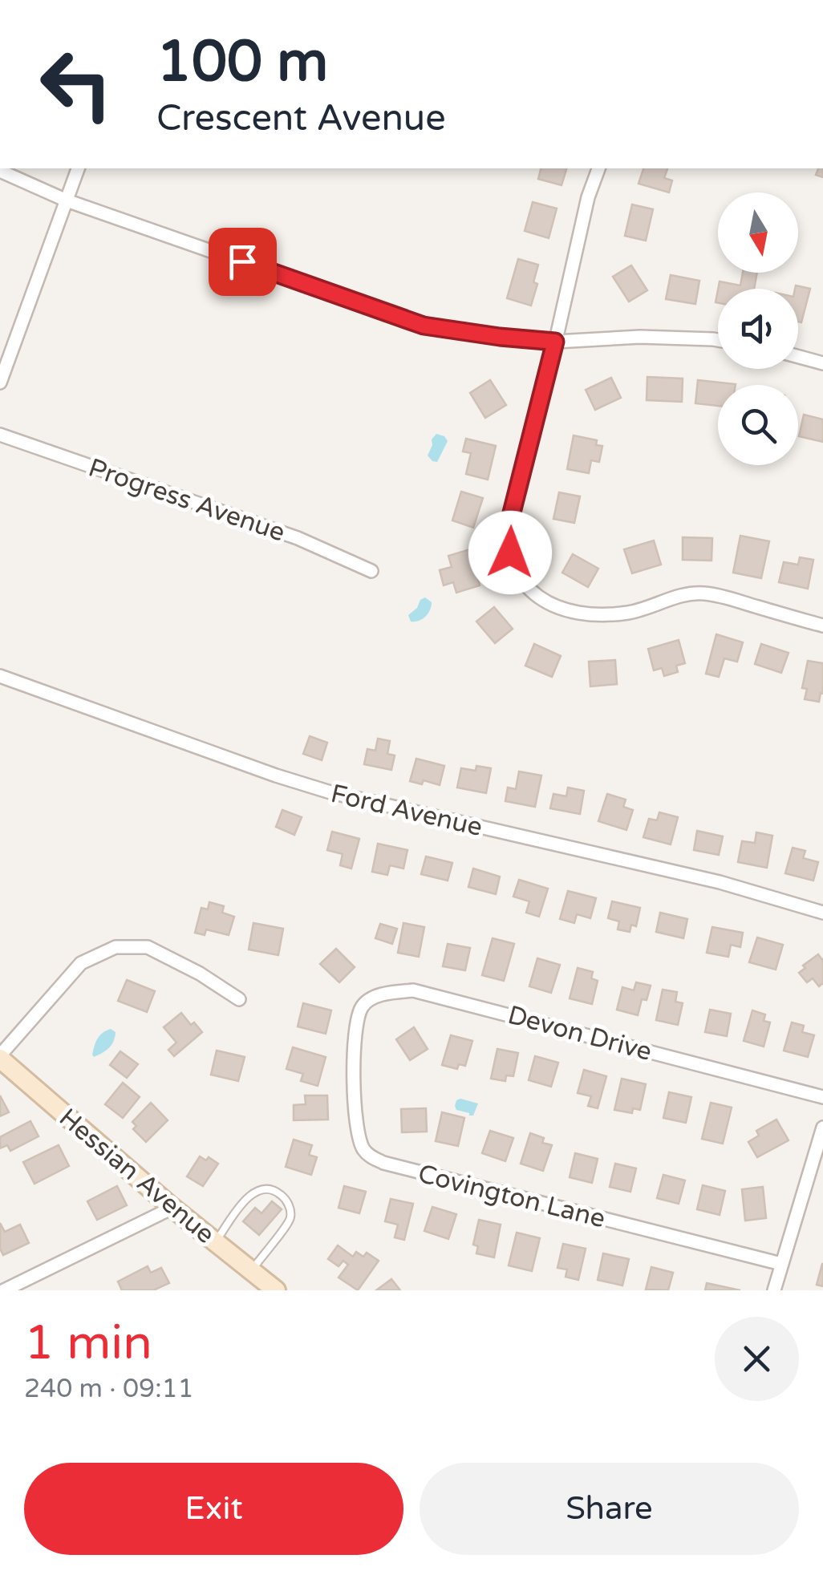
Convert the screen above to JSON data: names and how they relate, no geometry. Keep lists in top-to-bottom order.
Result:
{
  "streets": {
    "main road": ["Hessian Avenue"],
    "street": [
      "Progress Avenue",
      "Ford Avenue",
      "Devon Drive",
      "Covington Lane"
    ]
  },
  "crossings": [
    ["Devon Drive", "Covington Lane"]
  ],
  "north": "bottom",
  "page": {
    "turn": ["100 m", "Crescent Avenue"],
    "heading": ["1 min", "240 m · 09:11"],
    "buttons": ["Exit", "Share"]
  }
}
